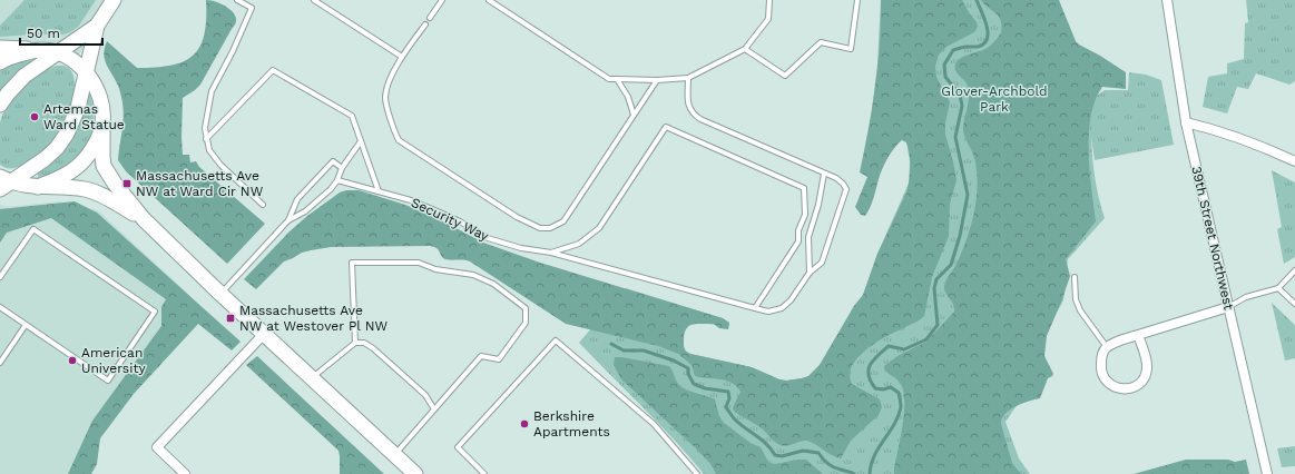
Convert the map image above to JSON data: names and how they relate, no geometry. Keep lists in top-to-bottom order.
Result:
{
  "streets": {
    "street": ["39th Street Northwest"],
    "lane": ["Security Way"]
  },
  "parks": ["Glover-Archbold Park"],
  "places": {
    "other": ["Artemas Ward Statue", "American University", "Berkshire Apartments"],
    "transit": ["Massachusetts Ave NW at Ward Cir NW", "Massachusetts Ave NW at Westover Pl NW"]
  },
  "scale_bar": "50 m"
}
